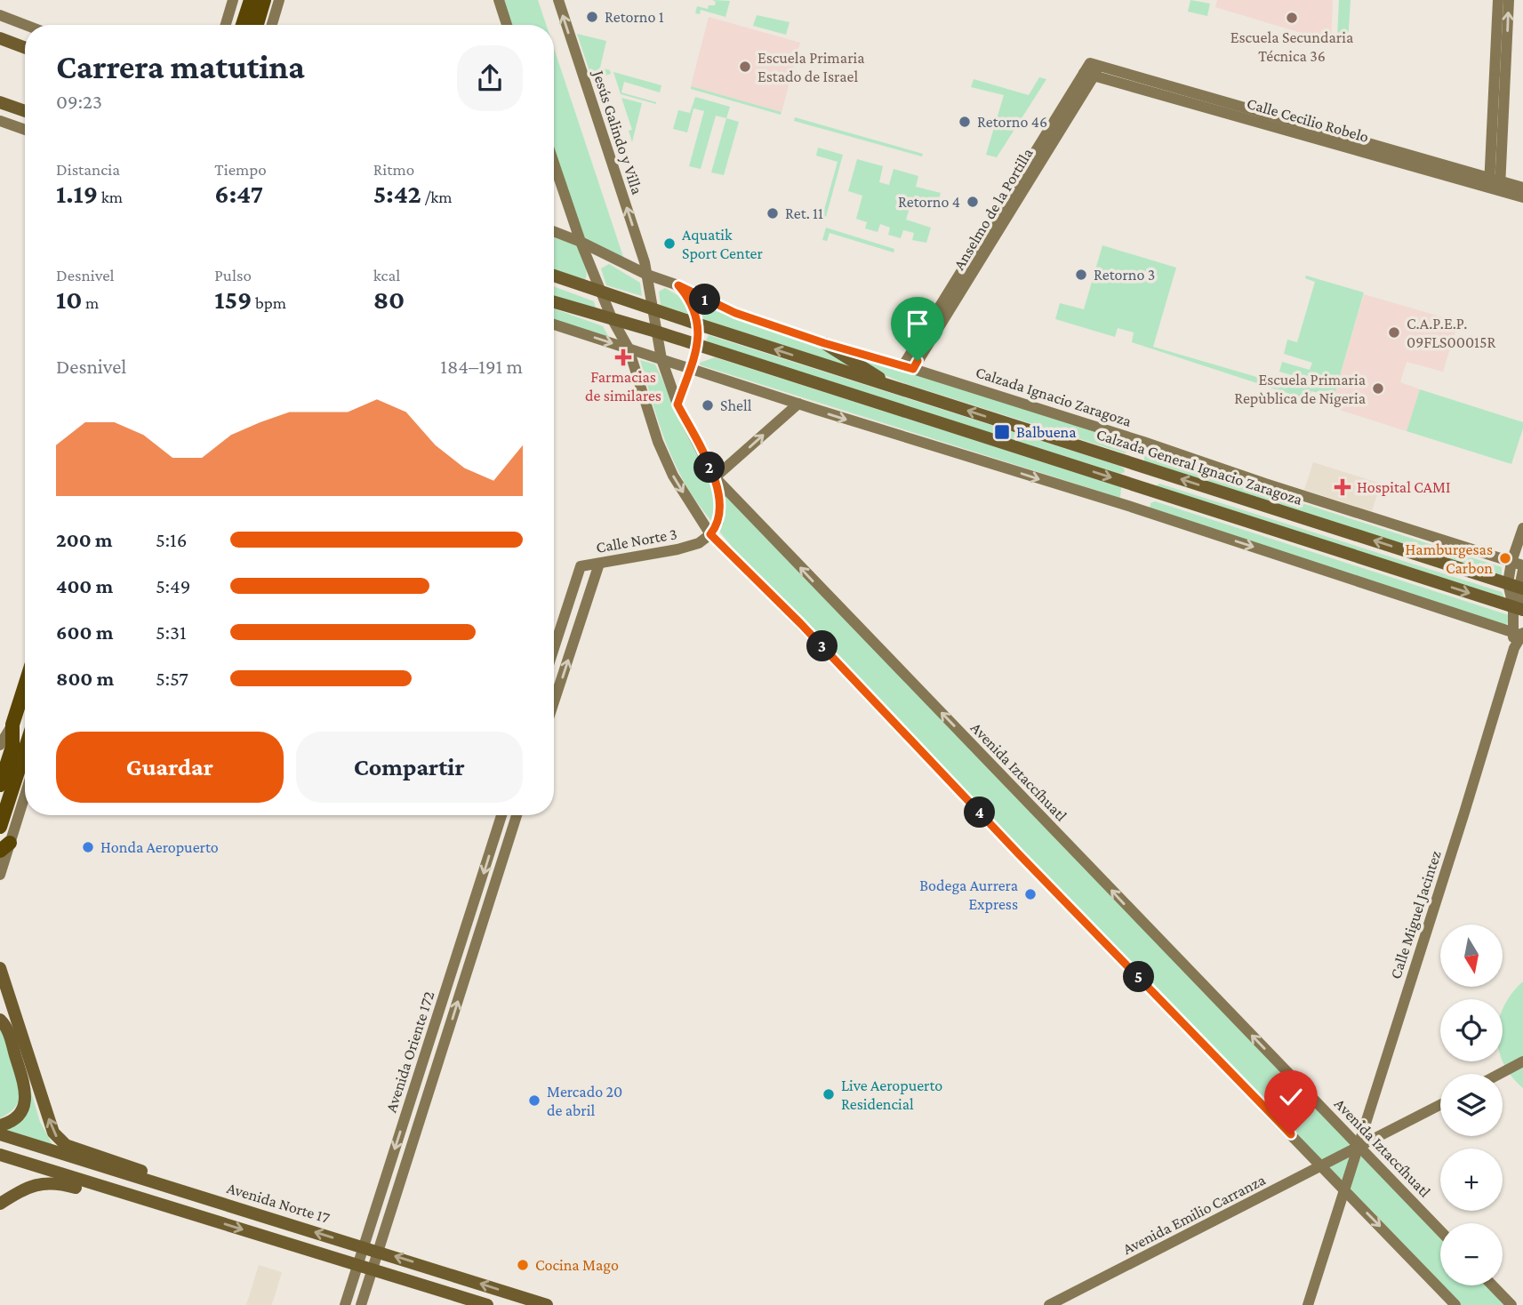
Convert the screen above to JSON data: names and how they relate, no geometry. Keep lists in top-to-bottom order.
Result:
{
  "streets": {
    "main road": [
      "Calle Cecilio Robelo",
      "Jesús Galindo y Villa",
      "Anselmo de la Portilla",
      "Calzada Ignacio Zaragoza",
      "Calzada General Ignacio Zaragoza",
      "Calle Norte 3",
      "Avenida Iztaccíhuatl",
      "Calle Miguel Jacintez",
      "Avenida Oriente 172",
      "Avenida Norte 17",
      "Avenida Emilio Carranza"
    ]
  },
  "crossings": [
    ["Calle Cecilio Robelo", "Anselmo de la Portilla"],
    ["Jesús Galindo y Villa", "Calzada Ignacio Zaragoza"],
    ["Jesús Galindo y Villa", "Avenida Iztaccíhuatl"],
    ["Anselmo de la Portilla", "Calzada Ignacio Zaragoza"],
    ["Calzada Ignacio Zaragoza", "Avenida Iztaccíhuatl"],
    ["Calzada General Ignacio Zaragoza", "Avenida Iztaccíhuatl"],
    ["Avenida Iztaccíhuatl", "Calle Miguel Jacintez"],
    ["Avenida Iztaccíhuatl", "Avenida Emilio Carranza"],
    ["Calle Miguel Jacintez", "Avenida Emilio Carranza"],
    ["Avenida Oriente 172", "Avenida Norte 17"]
  ],
  "places": {
    "other": [
      "Retorno 1",
      "Escuela Secundaria Técnica 36",
      "Escuela Primaria Estado de Israel",
      "Retorno 46",
      "Retorno 4",
      "Ret. 11",
      "Aquatik Sport Center",
      "Retorno 3",
      "C.A.P.E.P. 09FLS00015R",
      "Escuela Primaria Repùblica de Nigeria",
      "Shell",
      "Hamburgesas Carbon",
      "Honda Aeropuerto",
      "Bodega Aurrera Express",
      "Live Aeropuerto Residencial",
      "Mercado 20 de abril",
      "Cocina Mago"
    ],
    "health": ["Farmacias de similares", "Hospital CAMI"],
    "transit": ["Balbuena"]
  },
  "north": "bottom",
  "page": {
    "heading": ["Carrera matutina", "09:23"],
    "stats": [
      ["Distancia", "1.19 km"],
      ["Tiempo", "6:47"],
      ["Ritmo", "5:42 /km"],
      ["Desnivel", "10 m"],
      ["Pulso", "159 bpm"],
      ["kcal", "80"]
    ],
    "pins": [
      "1",
      "2",
      "3",
      "4",
      "5"
    ],
    "chart": ["Desnivel", "184–191 m"],
    "list": [
      {
        "name": "200 m",
        "note": "5:16"
      },
      {
        "name": "400 m",
        "note": "5:49"
      },
      {
        "name": "600 m",
        "note": "5:31"
      },
      {
        "name": "800 m",
        "note": "5:57"
      }
    ],
    "buttons": ["Guardar", "Compartir"],
    "map_buttons": ["+", "−"]
  }
}
